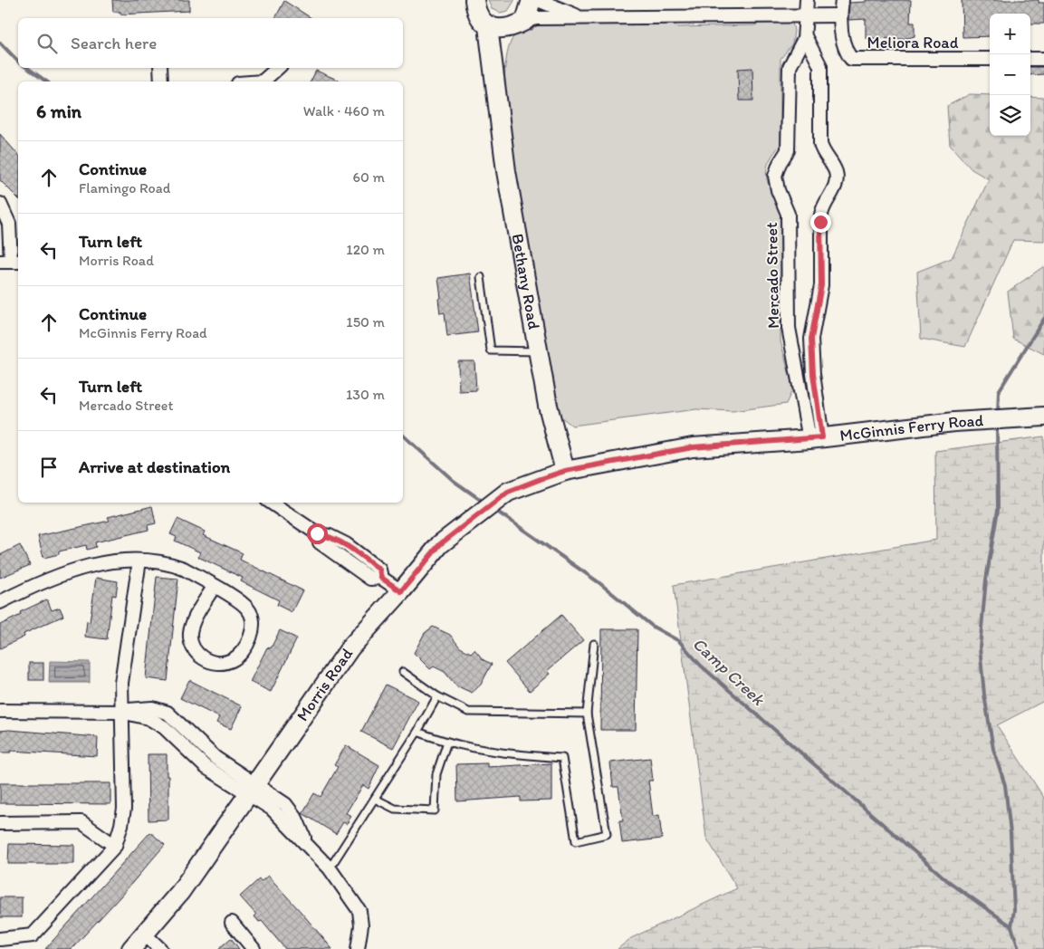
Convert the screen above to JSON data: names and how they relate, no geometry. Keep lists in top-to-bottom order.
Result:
{
  "streets": {
    "street": [
      "Meliora Road",
      "Mercado Street",
      "Bethany Road",
      "McGinnis Ferry Road",
      "Morris Road"
    ]
  },
  "crossings": [
    ["Mercado Street", "McGinnis Ferry Road"],
    ["Bethany Road", "McGinnis Ferry Road"],
    ["Bethany Road", "Morris Road"],
    ["McGinnis Ferry Road", "Morris Road"]
  ],
  "water": ["Camp Creek"],
  "page": {
    "map_buttons": ["+", "−"],
    "search": "Search here",
    "heading": ["6 min", "Walk · 460 m"],
    "list": [
      ["Continue", "Flamingo Road", "60 m"],
      ["Turn left", "Morris Road", "120 m"],
      ["Continue", "McGinnis Ferry Road", "150 m"],
      ["Turn left", "Mercado Street", "130 m"],
      "Arrive at destination"
    ]
  }
}
